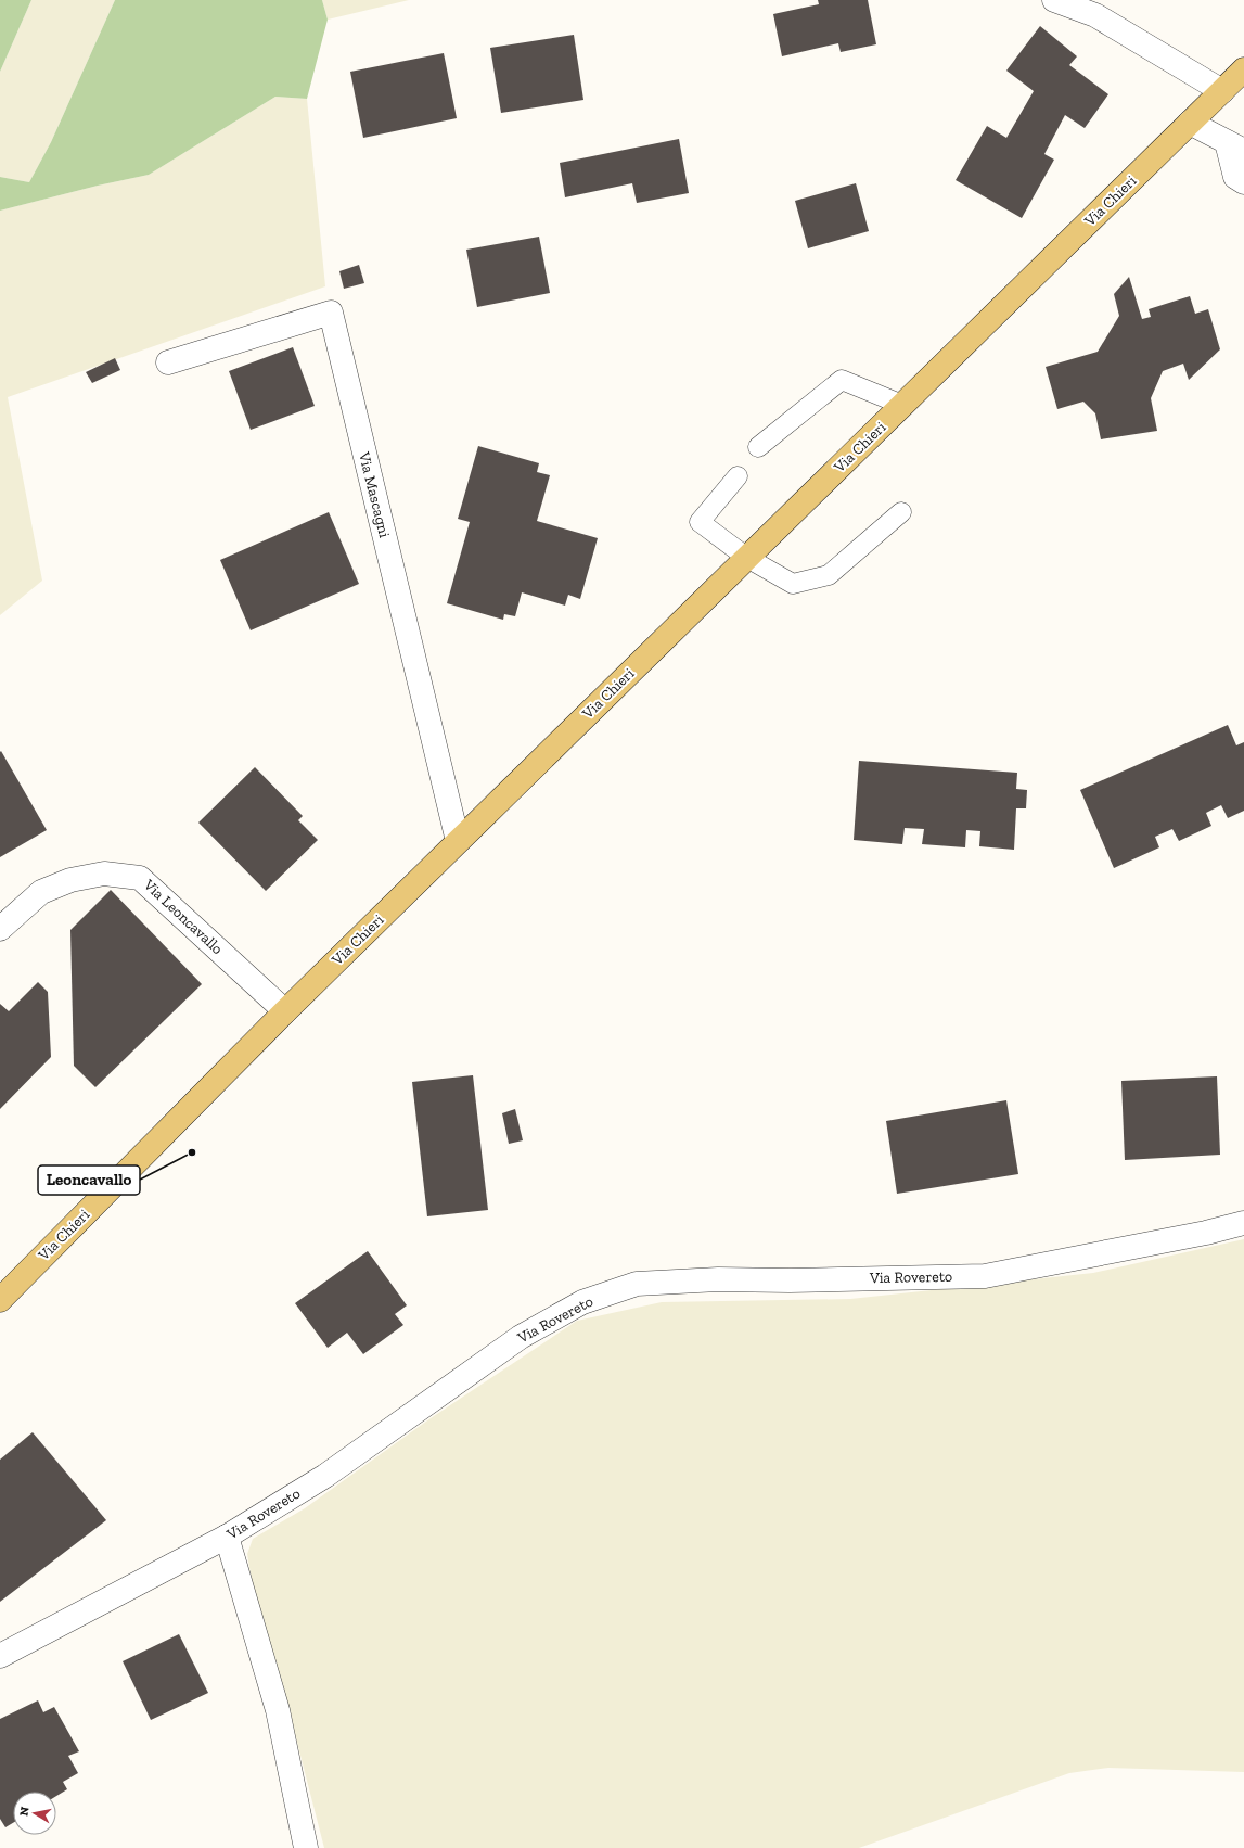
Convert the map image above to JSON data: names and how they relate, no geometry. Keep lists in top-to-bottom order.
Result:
{
  "streets": {
    "main road": ["Via Chieri"],
    "street": ["Via Mascagni", "Via Leoncavallo", "Via Rovereto"]
  },
  "crossings": [
    ["Via Chieri", "Via Mascagni"],
    ["Via Chieri", "Via Leoncavallo"]
  ],
  "places": ["Leoncavallo"],
  "north": "left"
}
